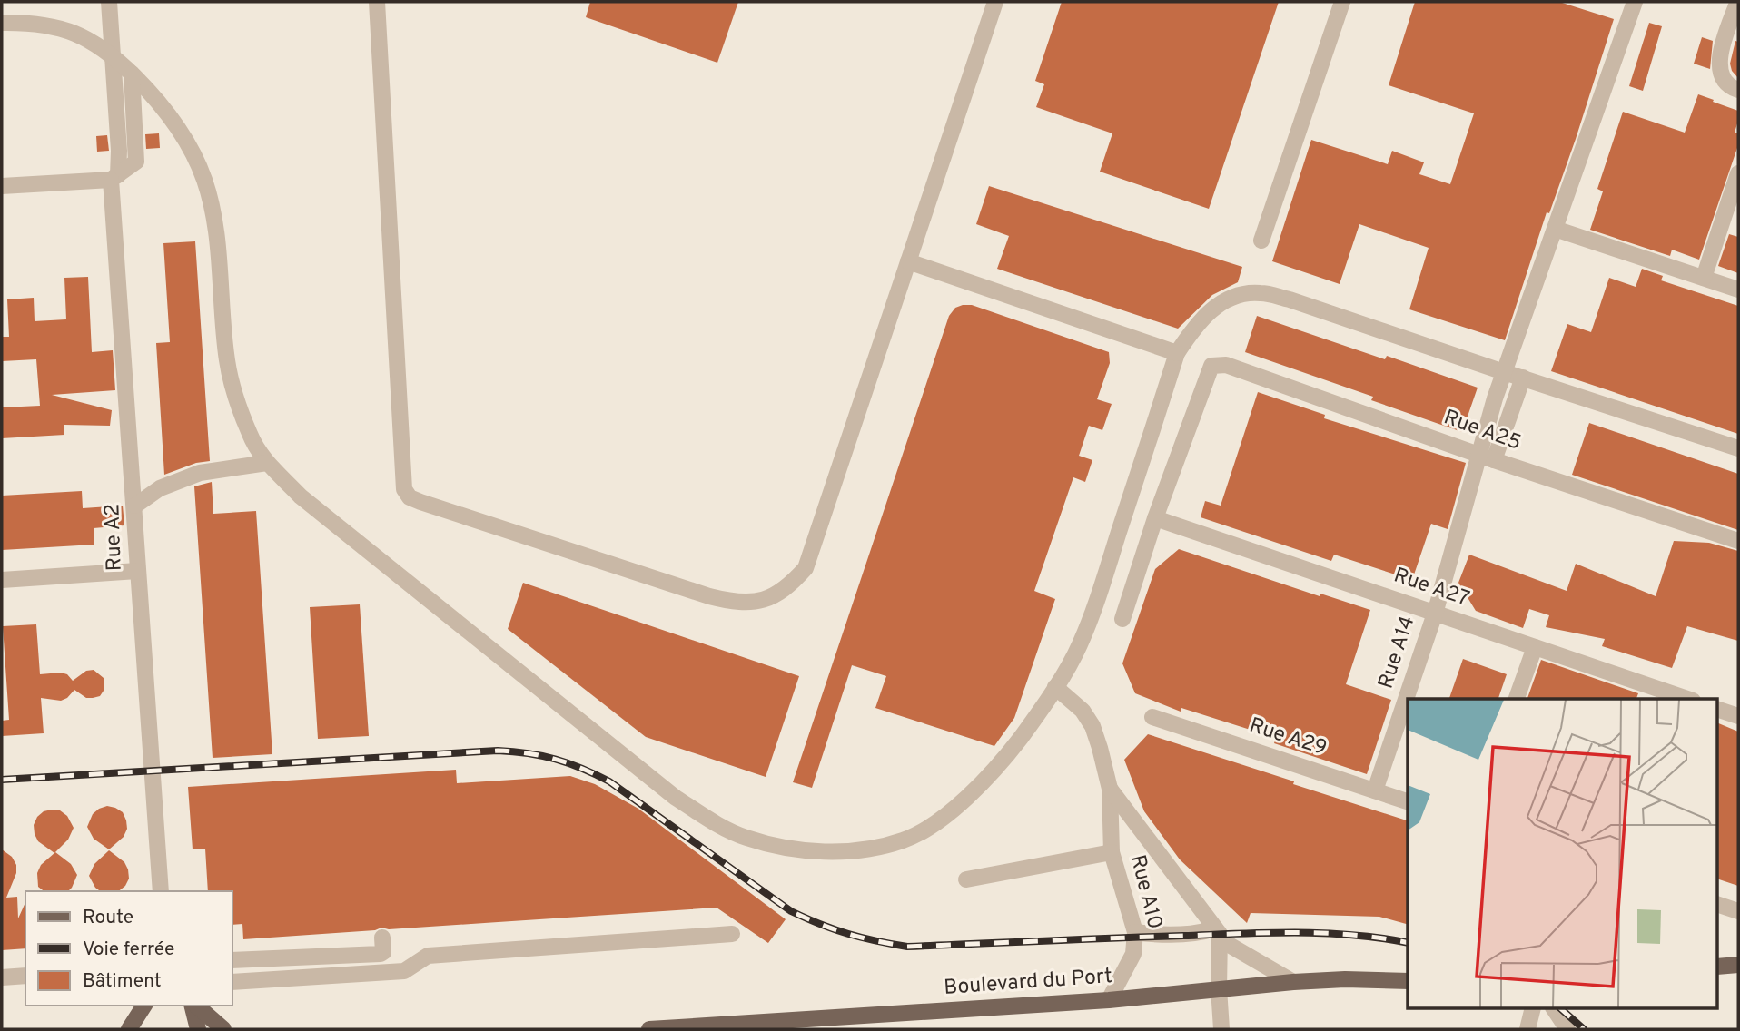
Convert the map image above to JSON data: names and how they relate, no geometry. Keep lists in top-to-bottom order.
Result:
{
  "streets": {
    "main road": ["Boulevard du Port"],
    "street": [
      "Rue A25",
      "Rue A2",
      "Rue A27",
      "Rue A14",
      "Rue A29",
      "Rue A10"
    ]
  },
  "crossings": [
    ["Rue A25", "Rue A27"],
    ["Rue A25", "Rue A14"],
    ["Rue A27", "Rue A14"],
    ["Rue A14", "Rue A29"],
    ["Rue A10", "Boulevard du Port"]
  ],
  "legend": ["Route", "Voie ferrée", "Bâtiment"]
}
